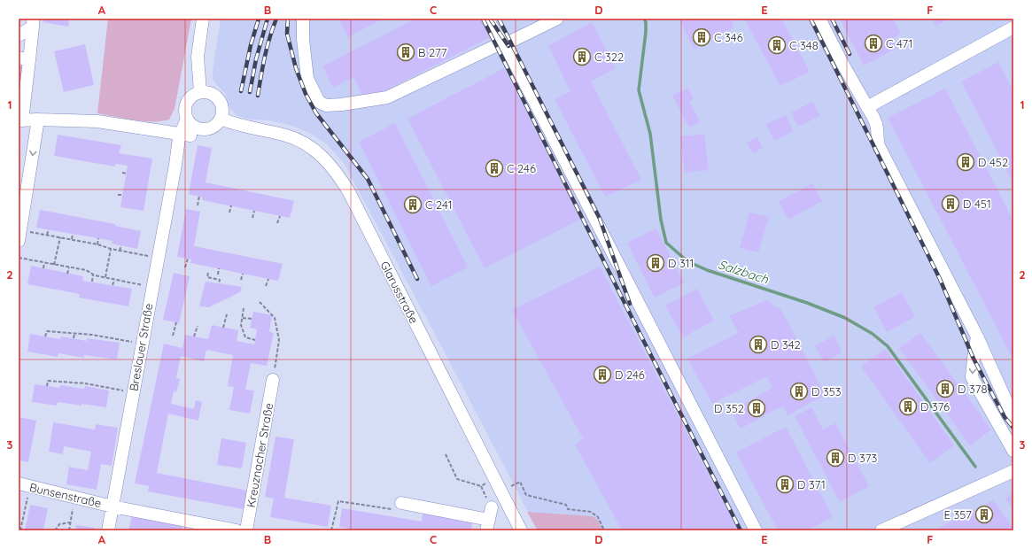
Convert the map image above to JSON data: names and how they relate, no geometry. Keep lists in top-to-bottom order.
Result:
{
  "streets": {
    "street": [
      "Glarusstraße",
      "Breslauer Straße",
      "Kreuznacher Straße",
      "Bunsenstraße"
    ]
  },
  "crossings": [
    ["Glarusstraße", "Breslauer Straße"],
    ["Breslauer Straße", "Bunsenstraße"]
  ],
  "water": ["Salzbach"],
  "places": {
    "building": [
      "C 346",
      "C 471",
      "C 348",
      "B 277",
      "C 322",
      "D 452",
      "C 246",
      "D 451",
      "C 241",
      "D 311",
      "D 342",
      "D 246",
      "D 378",
      "D 353",
      "D 376",
      "D 352",
      "D 373",
      "D 371",
      "E 357"
    ]
  },
  "grid": {
    "columns": [
      "A",
      "B",
      "C",
      "D",
      "E",
      "F"
    ],
    "rows": ["1", "2", "3"]
  }
}
